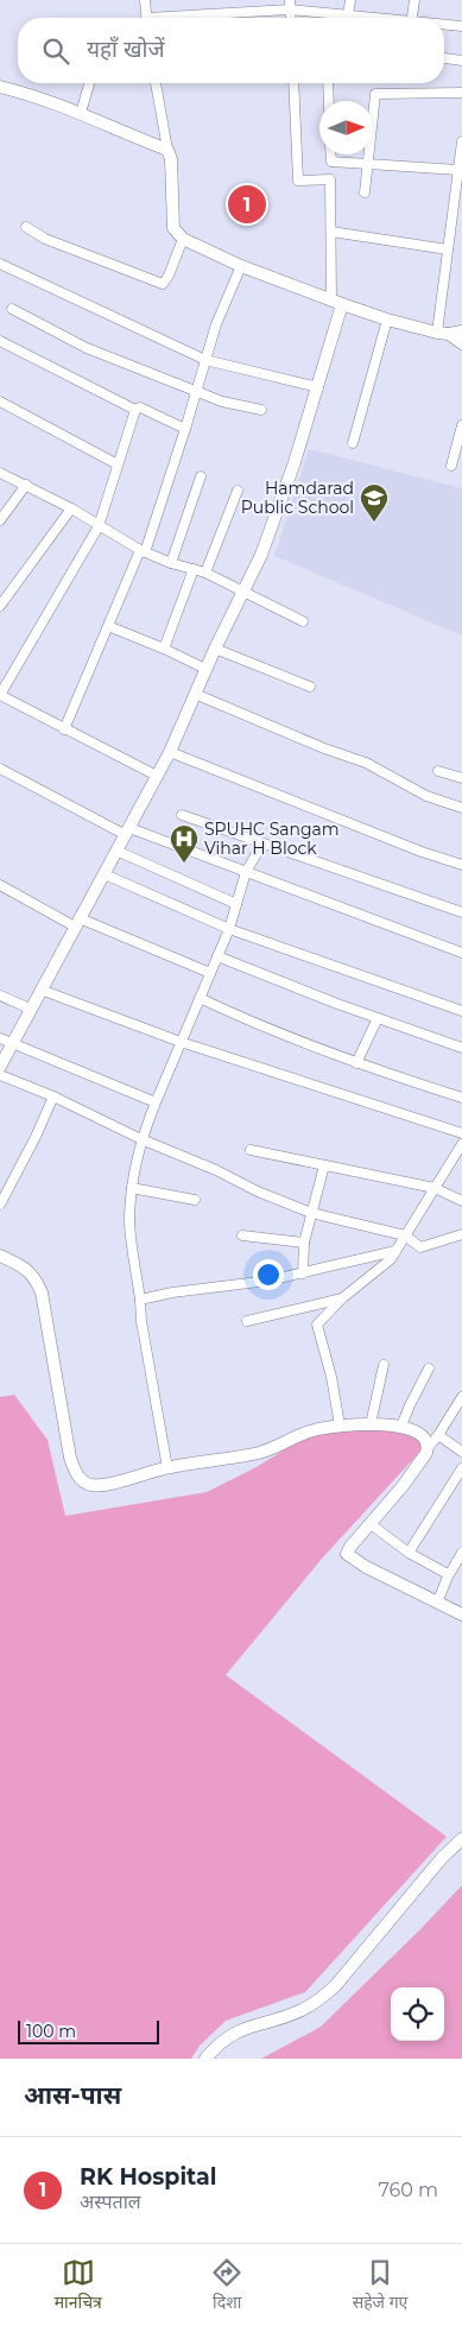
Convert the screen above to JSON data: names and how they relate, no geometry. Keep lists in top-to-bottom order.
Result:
{
  "places": {
    "school or university": ["Hamdarad Public School"],
    "hospital": ["SPUHC Sangam Vihar H Block"]
  },
  "scale_bar": "100 m",
  "north": "right",
  "page": {
    "search": "यहाँ खोजें",
    "pins": "1",
    "scale": "100 m",
    "heading": "आस-पास",
    "list": [
      {
        "mark": "1",
        "name": "RK Hospital",
        "note": "अस्पताल",
        "value": "760 m"
      }
    ],
    "nav": ["मानचित्र", "दिशा", "सहेजे गए"]
  }
}
